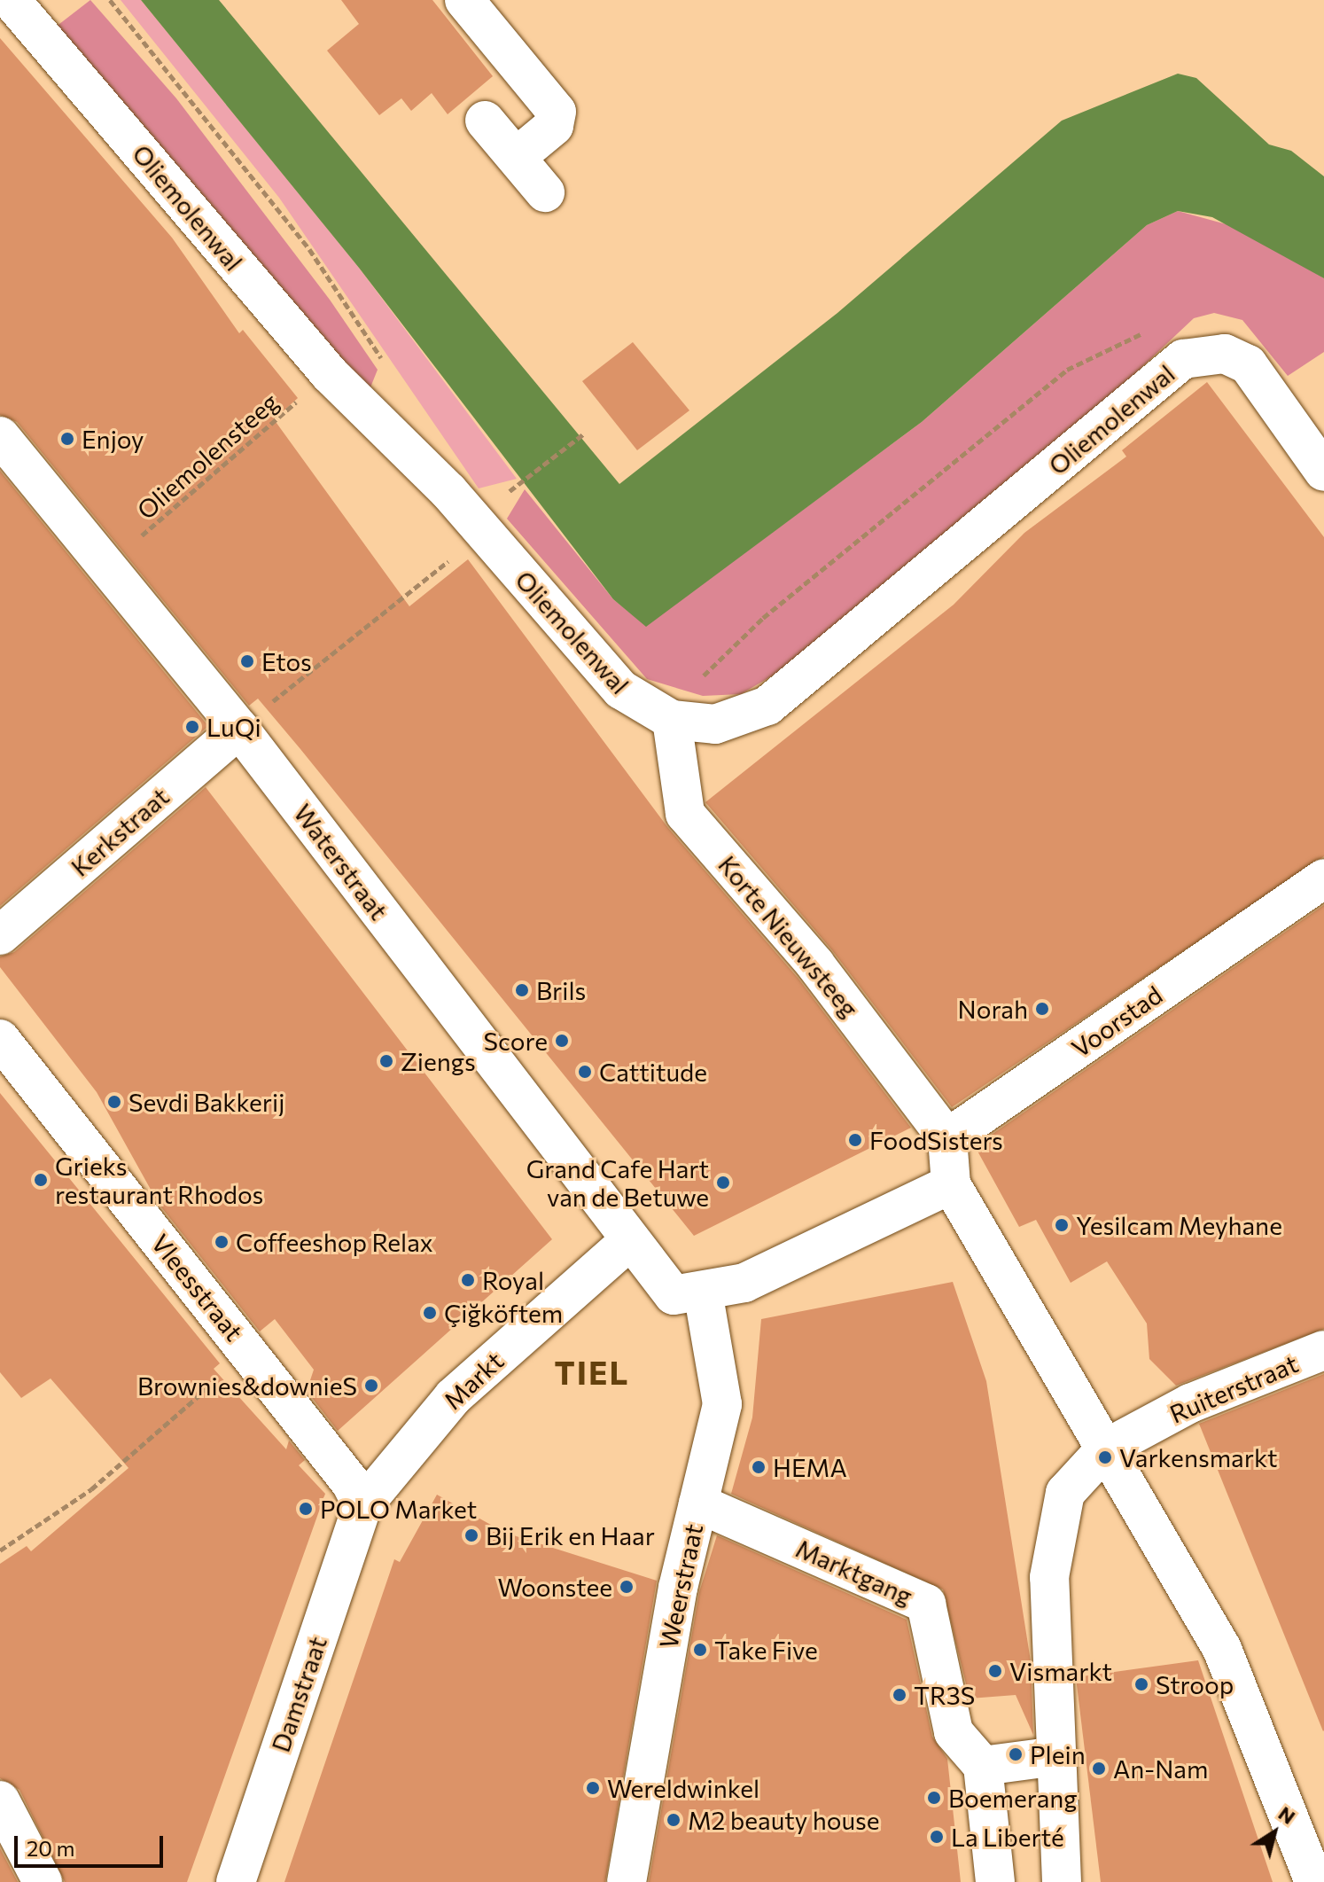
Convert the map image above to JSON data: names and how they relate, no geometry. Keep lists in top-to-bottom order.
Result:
{
  "streets": {
    "street": [
      "Oliemolenwal",
      "Kerkstraat",
      "Waterstraat",
      "Korte Nieuwsteeg",
      "Voorstad",
      "Vleesstraat",
      "Markt",
      "Ruiterstraat",
      "Marktgang",
      "Weerstraat",
      "Damstraat"
    ],
    "path": ["Oliemolensteeg"]
  },
  "crossings": [
    ["Oliemolenwal", "Oliemolensteeg"],
    ["Oliemolenwal", "Korte Nieuwsteeg"],
    ["Oliemolensteeg", "Waterstraat"],
    ["Kerkstraat", "Waterstraat"],
    ["Waterstraat", "Markt"],
    ["Waterstraat", "Weerstraat"],
    ["Korte Nieuwsteeg", "Voorstad"],
    ["Vleesstraat", "Markt"],
    ["Vleesstraat", "Damstraat"],
    ["Markt", "Damstraat"],
    ["Marktgang", "Weerstraat"]
  ],
  "districts": ["TIEL"],
  "places": [
    "Enjoy",
    "Etos",
    "LuQi",
    "Brils",
    "Norah",
    "Score",
    "Ziengs",
    "Cattitude",
    "Sevdi Bakkerij",
    "FoodSisters",
    "Grieks restaurant Rhodos",
    "Grand Cafe Hart van de Betuwe",
    "Yesilcam Meyhane",
    "Coffeeshop Relax",
    "Royal",
    "Çiğköftem",
    "Brownies&downieS",
    "Varkensmarkt",
    "HEMA",
    "POLO Market",
    "Bij Erik en Haar",
    "Woonstee",
    "Take Five",
    "Vismarkt",
    "Stroop",
    "TR3S",
    "Plein",
    "An-Nam",
    "Wereldwinkel",
    "Boemerang",
    "M2 beauty house",
    "La Liberté"
  ],
  "scale_bar": "20 m",
  "north": "top right"
}
